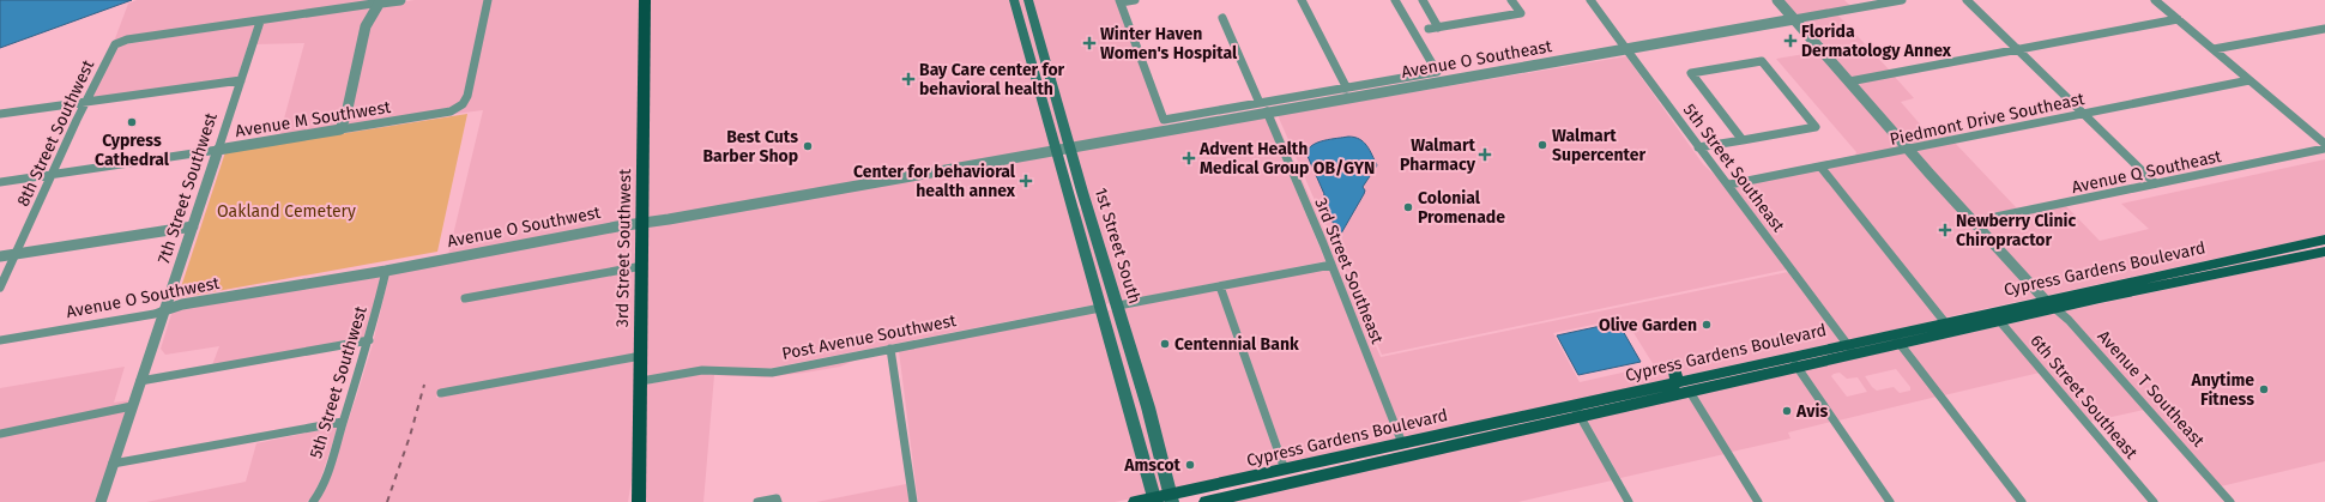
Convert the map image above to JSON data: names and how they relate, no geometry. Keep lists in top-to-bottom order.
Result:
{
  "streets": {
    "highway": ["3rd Street Southwest"],
    "main road": ["1st Street South", "Cypress Gardens Boulevard"],
    "street": [
      "Avenue O Southeast",
      "Avenue M Southwest",
      "Piedmont Drive Southeast",
      "8th Street Southwest",
      "5th Street Southeast",
      "Avenue Q Southeast",
      "7th Street Southwest",
      "Avenue O Southwest",
      "3rd Street Southeast",
      "Post Avenue Southwest",
      "5th Street Southwest",
      "Avenue T Southeast",
      "6th Street Southeast"
    ]
  },
  "crossings": [
    ["Avenue O Southeast", "5th Street Southeast"],
    ["Avenue O Southeast", "Avenue O Southwest"],
    ["Avenue O Southeast", "1st Street South"],
    ["Avenue O Southeast", "3rd Street Southeast"],
    ["Avenue M Southwest", "8th Street Southwest"],
    ["Avenue M Southwest", "7th Street Southwest"],
    ["Piedmont Drive Southeast", "5th Street Southeast"],
    ["8th Street Southwest", "7th Street Southwest"],
    ["5th Street Southeast", "Cypress Gardens Boulevard"],
    ["7th Street Southwest", "Avenue O Southwest"],
    ["Avenue O Southwest", "1st Street South"],
    ["Avenue O Southwest", "3rd Street Southwest"],
    ["Avenue O Southwest", "5th Street Southwest"],
    ["1st Street South", "Cypress Gardens Boulevard"],
    ["1st Street South", "Post Avenue Southwest"],
    ["3rd Street Southwest", "Post Avenue Southwest"],
    ["Cypress Gardens Boulevard", "3rd Street Southeast"],
    ["Cypress Gardens Boulevard", "Avenue T Southeast"],
    ["Cypress Gardens Boulevard", "6th Street Southeast"]
  ],
  "parks": ["Oakland Cemetery"],
  "places": {
    "health": [
      "Florida Dermatology Annex",
      "Winter Haven Women's Hospital",
      "Bay Care center for behavioral health",
      "Walmart Pharmacy",
      "Advent Health Medical Group OB/GYN",
      "Center for behavioral health annex",
      "Newberry Clinic Chiropractor"
    ],
    "other": [
      "Cypress Cathedral",
      "Walmart Supercenter",
      "Best Cuts Barber Shop",
      "Colonial Promenade",
      "Olive Garden",
      "Centennial Bank",
      "Anytime Fitness",
      "Avis",
      "Amscot"
    ]
  }
}
